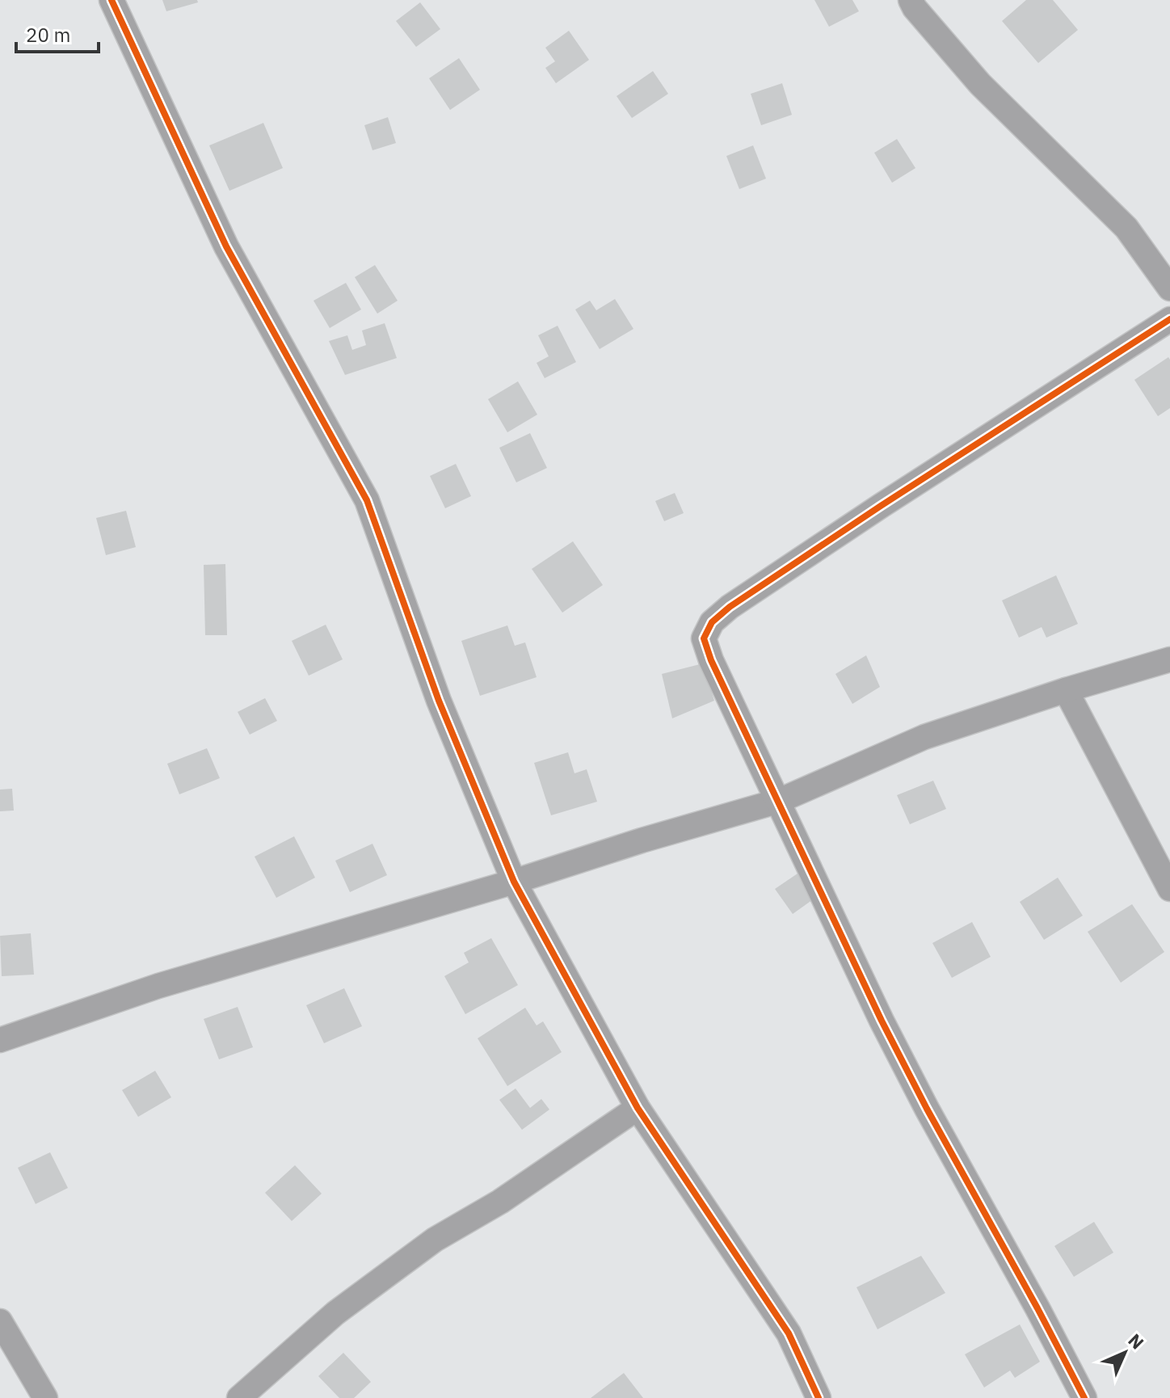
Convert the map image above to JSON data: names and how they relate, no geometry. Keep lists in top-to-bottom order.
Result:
{
  "scale_bar": "20 m",
  "north": "top right"
}
